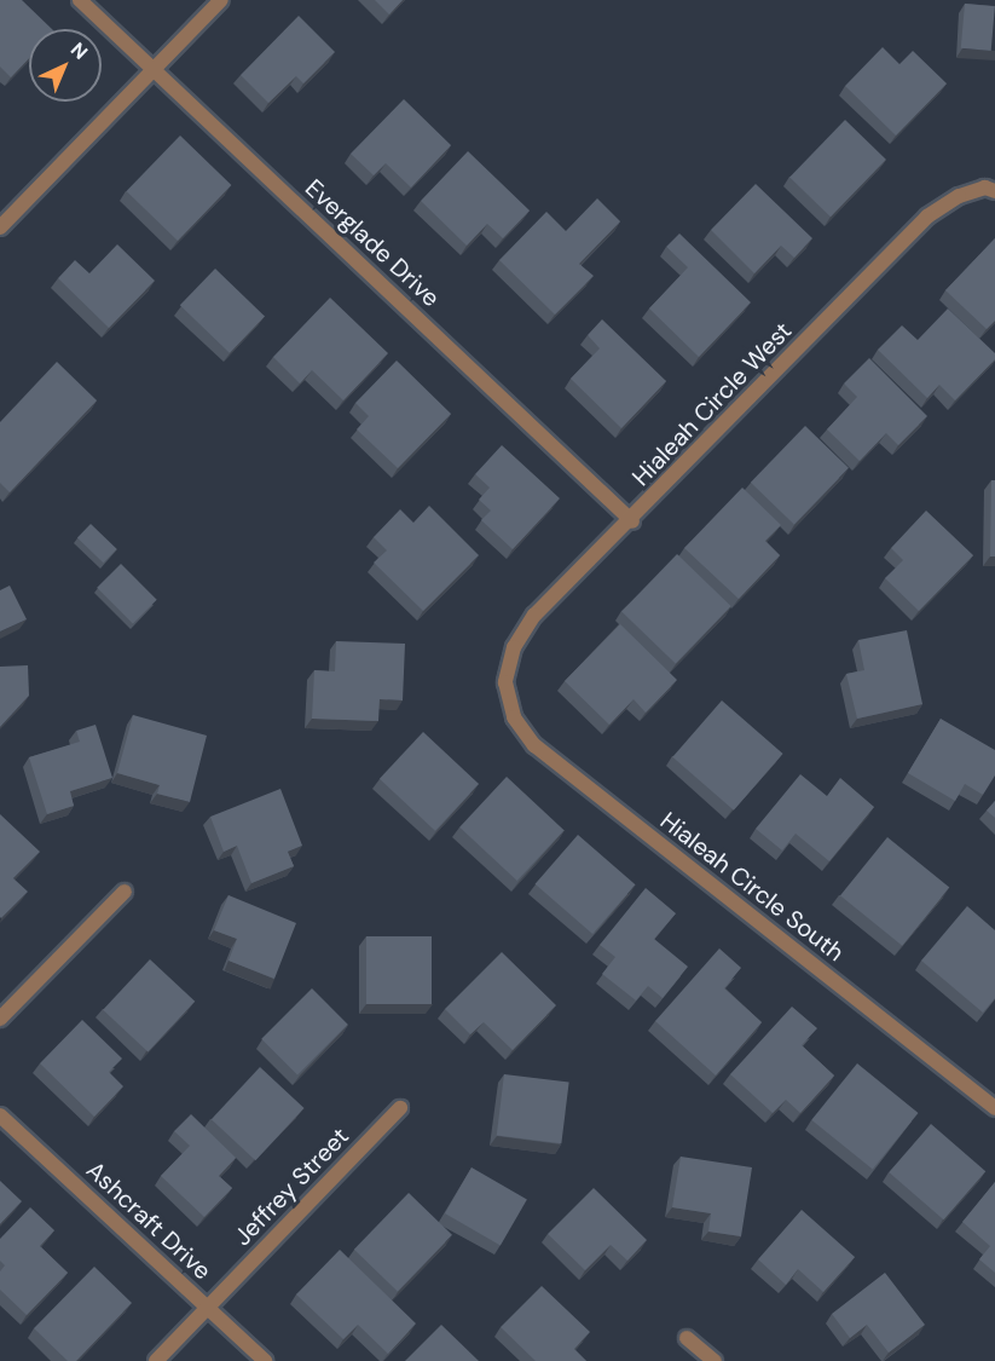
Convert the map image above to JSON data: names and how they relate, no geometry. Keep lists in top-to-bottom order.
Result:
{
  "streets": {
    "street": [
      "Everglade Drive",
      "Hialeah Circle West",
      "Hialeah Circle South",
      "Jeffrey Street",
      "Ashcraft Drive"
    ]
  },
  "crossings": [
    ["Everglade Drive", "Hialeah Circle West"],
    ["Hialeah Circle West", "Hialeah Circle South"],
    ["Jeffrey Street", "Ashcraft Drive"]
  ],
  "north": "top right"
}
